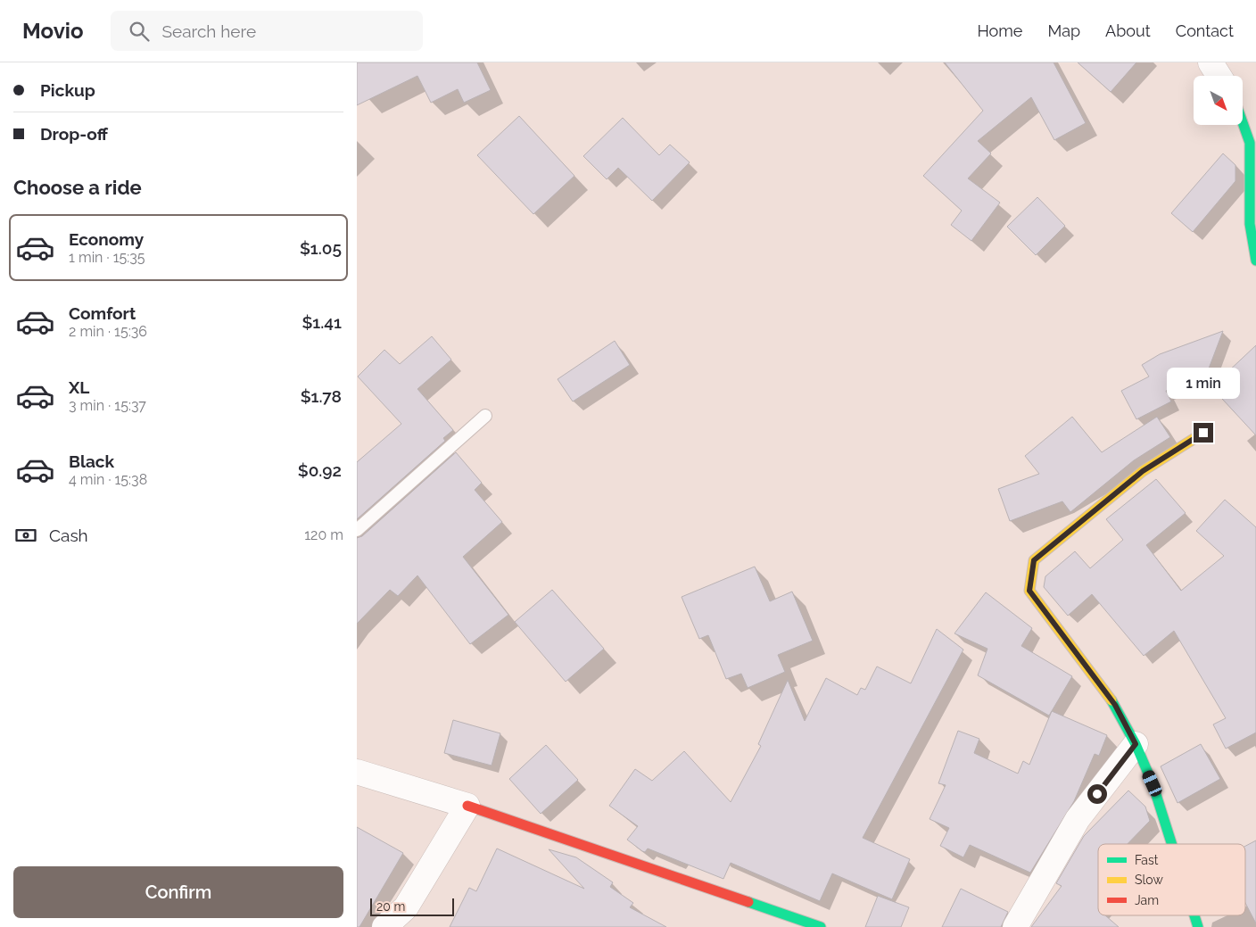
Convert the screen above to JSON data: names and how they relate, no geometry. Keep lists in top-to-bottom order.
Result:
{
  "legend": ["Fast", "Slow", "Jam"],
  "scale_bar": "20 m",
  "north": "bottom right",
  "page": {
    "header": "Movio",
    "search": "Search here",
    "nav": [
      "Home",
      "Map",
      "About",
      "Contact"
    ],
    "banner": ["Pickup", "Drop-off"],
    "heading": "Choose a ride",
    "list": [
      {
        "name": "Economy",
        "note": "1 min · 15:35",
        "value": "$1.05"
      },
      {
        "name": "Comfort",
        "note": "2 min · 15:36",
        "value": "$1.41"
      },
      {
        "name": "XL",
        "note": "3 min · 15:37",
        "value": "$1.78"
      },
      {
        "name": "Black",
        "note": "4 min · 15:38",
        "value": "$0.92"
      }
    ],
    "bubble": "1 min",
    "pay": ["Cash", "120 m"],
    "buttons": "Confirm",
    "scale": "20 m"
  }
}
